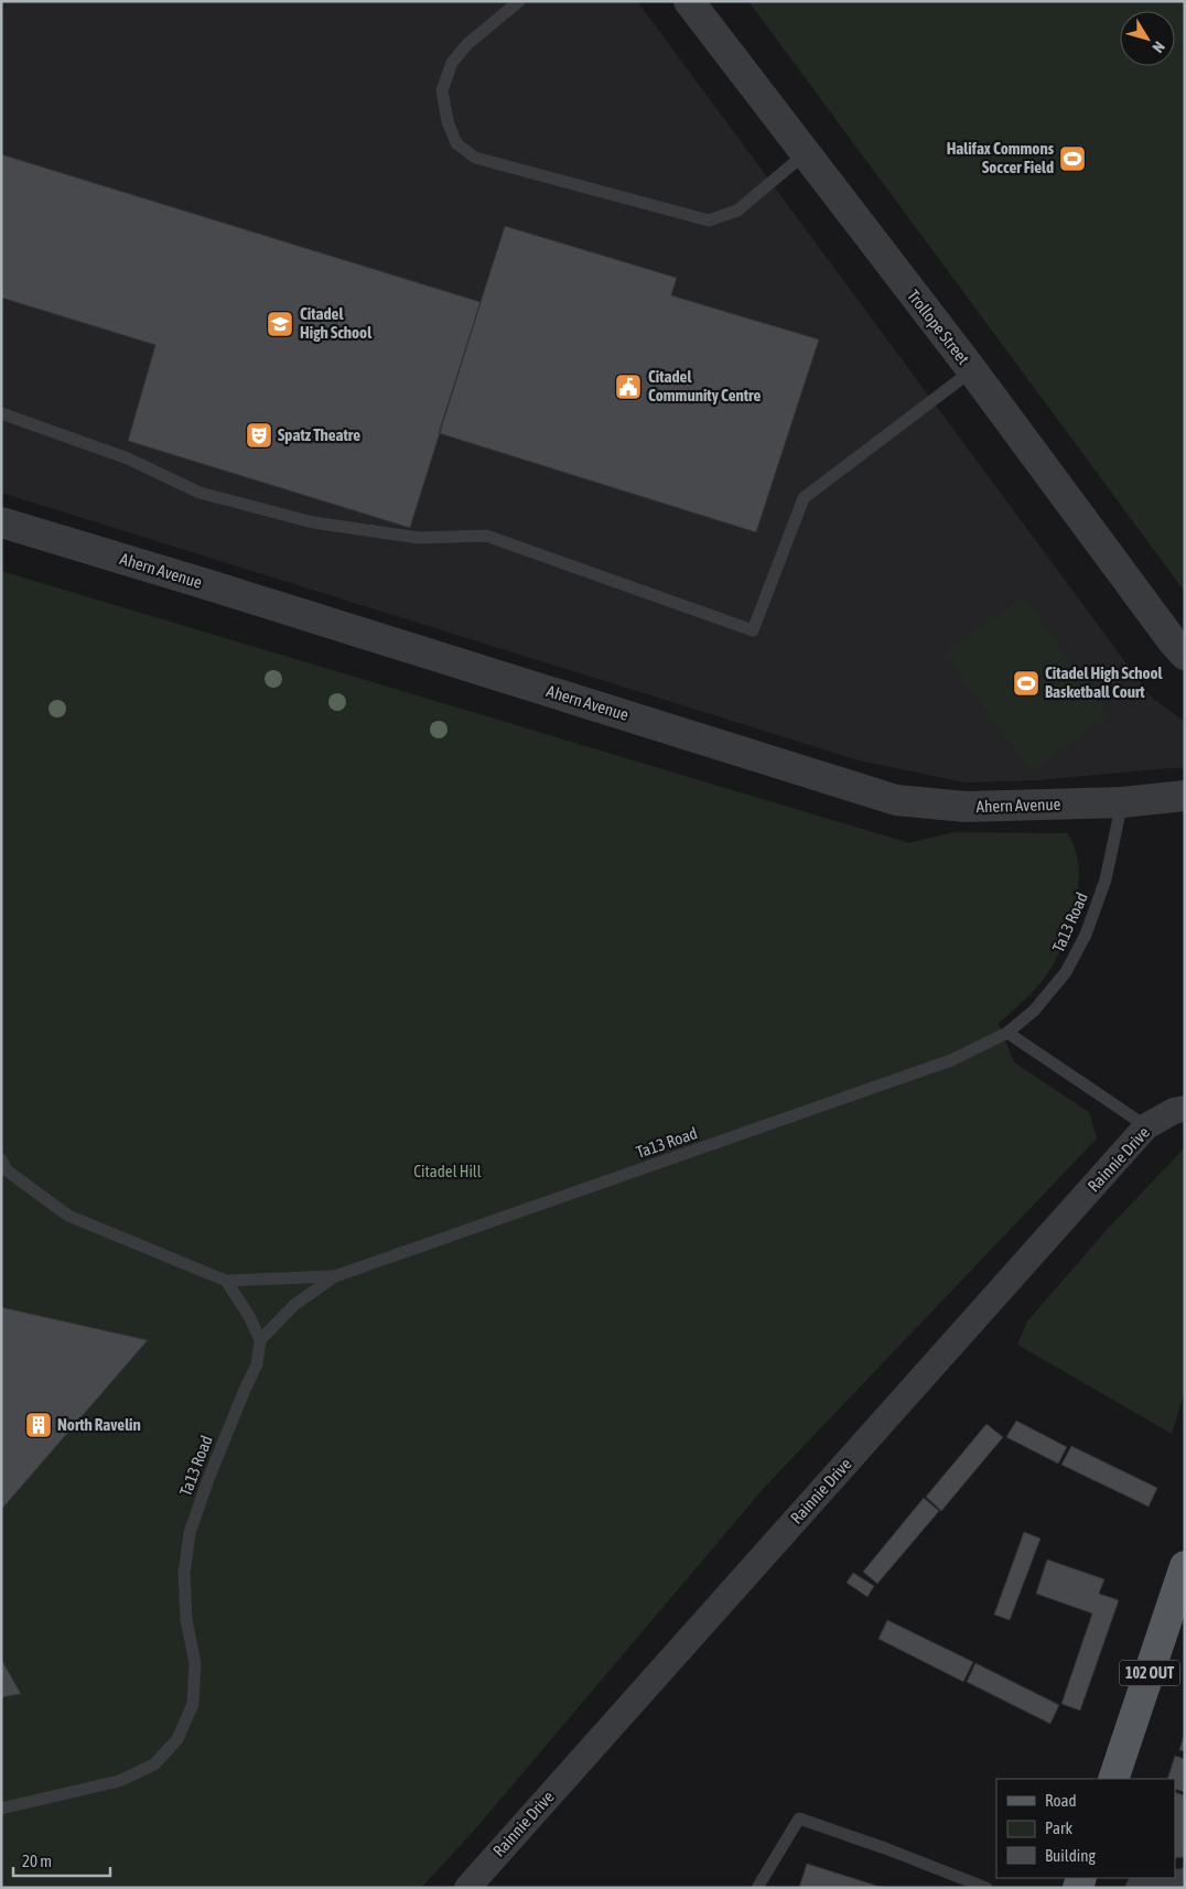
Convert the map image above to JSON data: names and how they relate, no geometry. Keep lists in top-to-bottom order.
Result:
{
  "streets": {
    "main road": ["102 OUT"],
    "street": ["Trollope Street", "Ahern Avenue", "Rainnie Drive"],
    "lane": ["Ta13 Road"]
  },
  "crossings": [
    ["Ahern Avenue", "Ta13 Road"]
  ],
  "parks": ["Citadel Hill"],
  "places": {
    "sports": ["Halifax Commons Soccer Field", "Citadel High School Basketball Court"],
    "school or university": ["Citadel High School"],
    "public building": ["Citadel Community Centre"],
    "theatre": ["Spatz Theatre"],
    "building": ["North Ravelin"]
  },
  "legend": ["Road", "Park", "Building"],
  "scale_bar": "20 m",
  "north": "bottom right"
}
